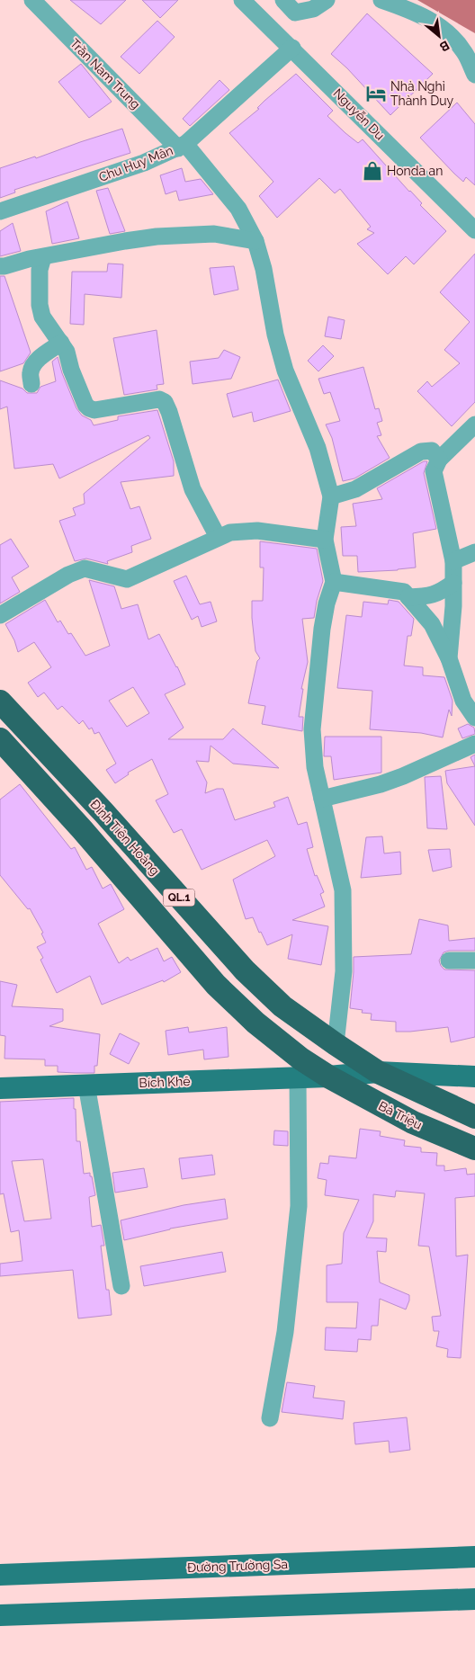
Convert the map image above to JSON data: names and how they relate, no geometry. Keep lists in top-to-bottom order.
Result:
{
  "streets": {
    "highway": ["Đinh Tiên Hoàng", "QL.1", "Bà Triệu"],
    "main road": ["Bích Khê", "Đường Trường Sa"],
    "street": ["Trần Nam Trung", "Nguyễn Du", "Chu Huy Mân"]
  },
  "crossings": [
    ["Trần Nam Trung", "Chu Huy Mân"],
    ["Nguyễn Du", "Chu Huy Mân"],
    ["Đinh Tiên Hoàng", "QL.1"],
    ["Đinh Tiên Hoàng", "Bích Khê"],
    ["QL.1", "Bích Khê"],
    ["QL.1", "Bà Triệu"],
    ["Bích Khê", "Bà Triệu"]
  ],
  "places": {
    "hotel": ["Nhà Nghỉ Thành Duy"],
    "shop": ["Honda an"]
  },
  "north": "bottom right"
}
